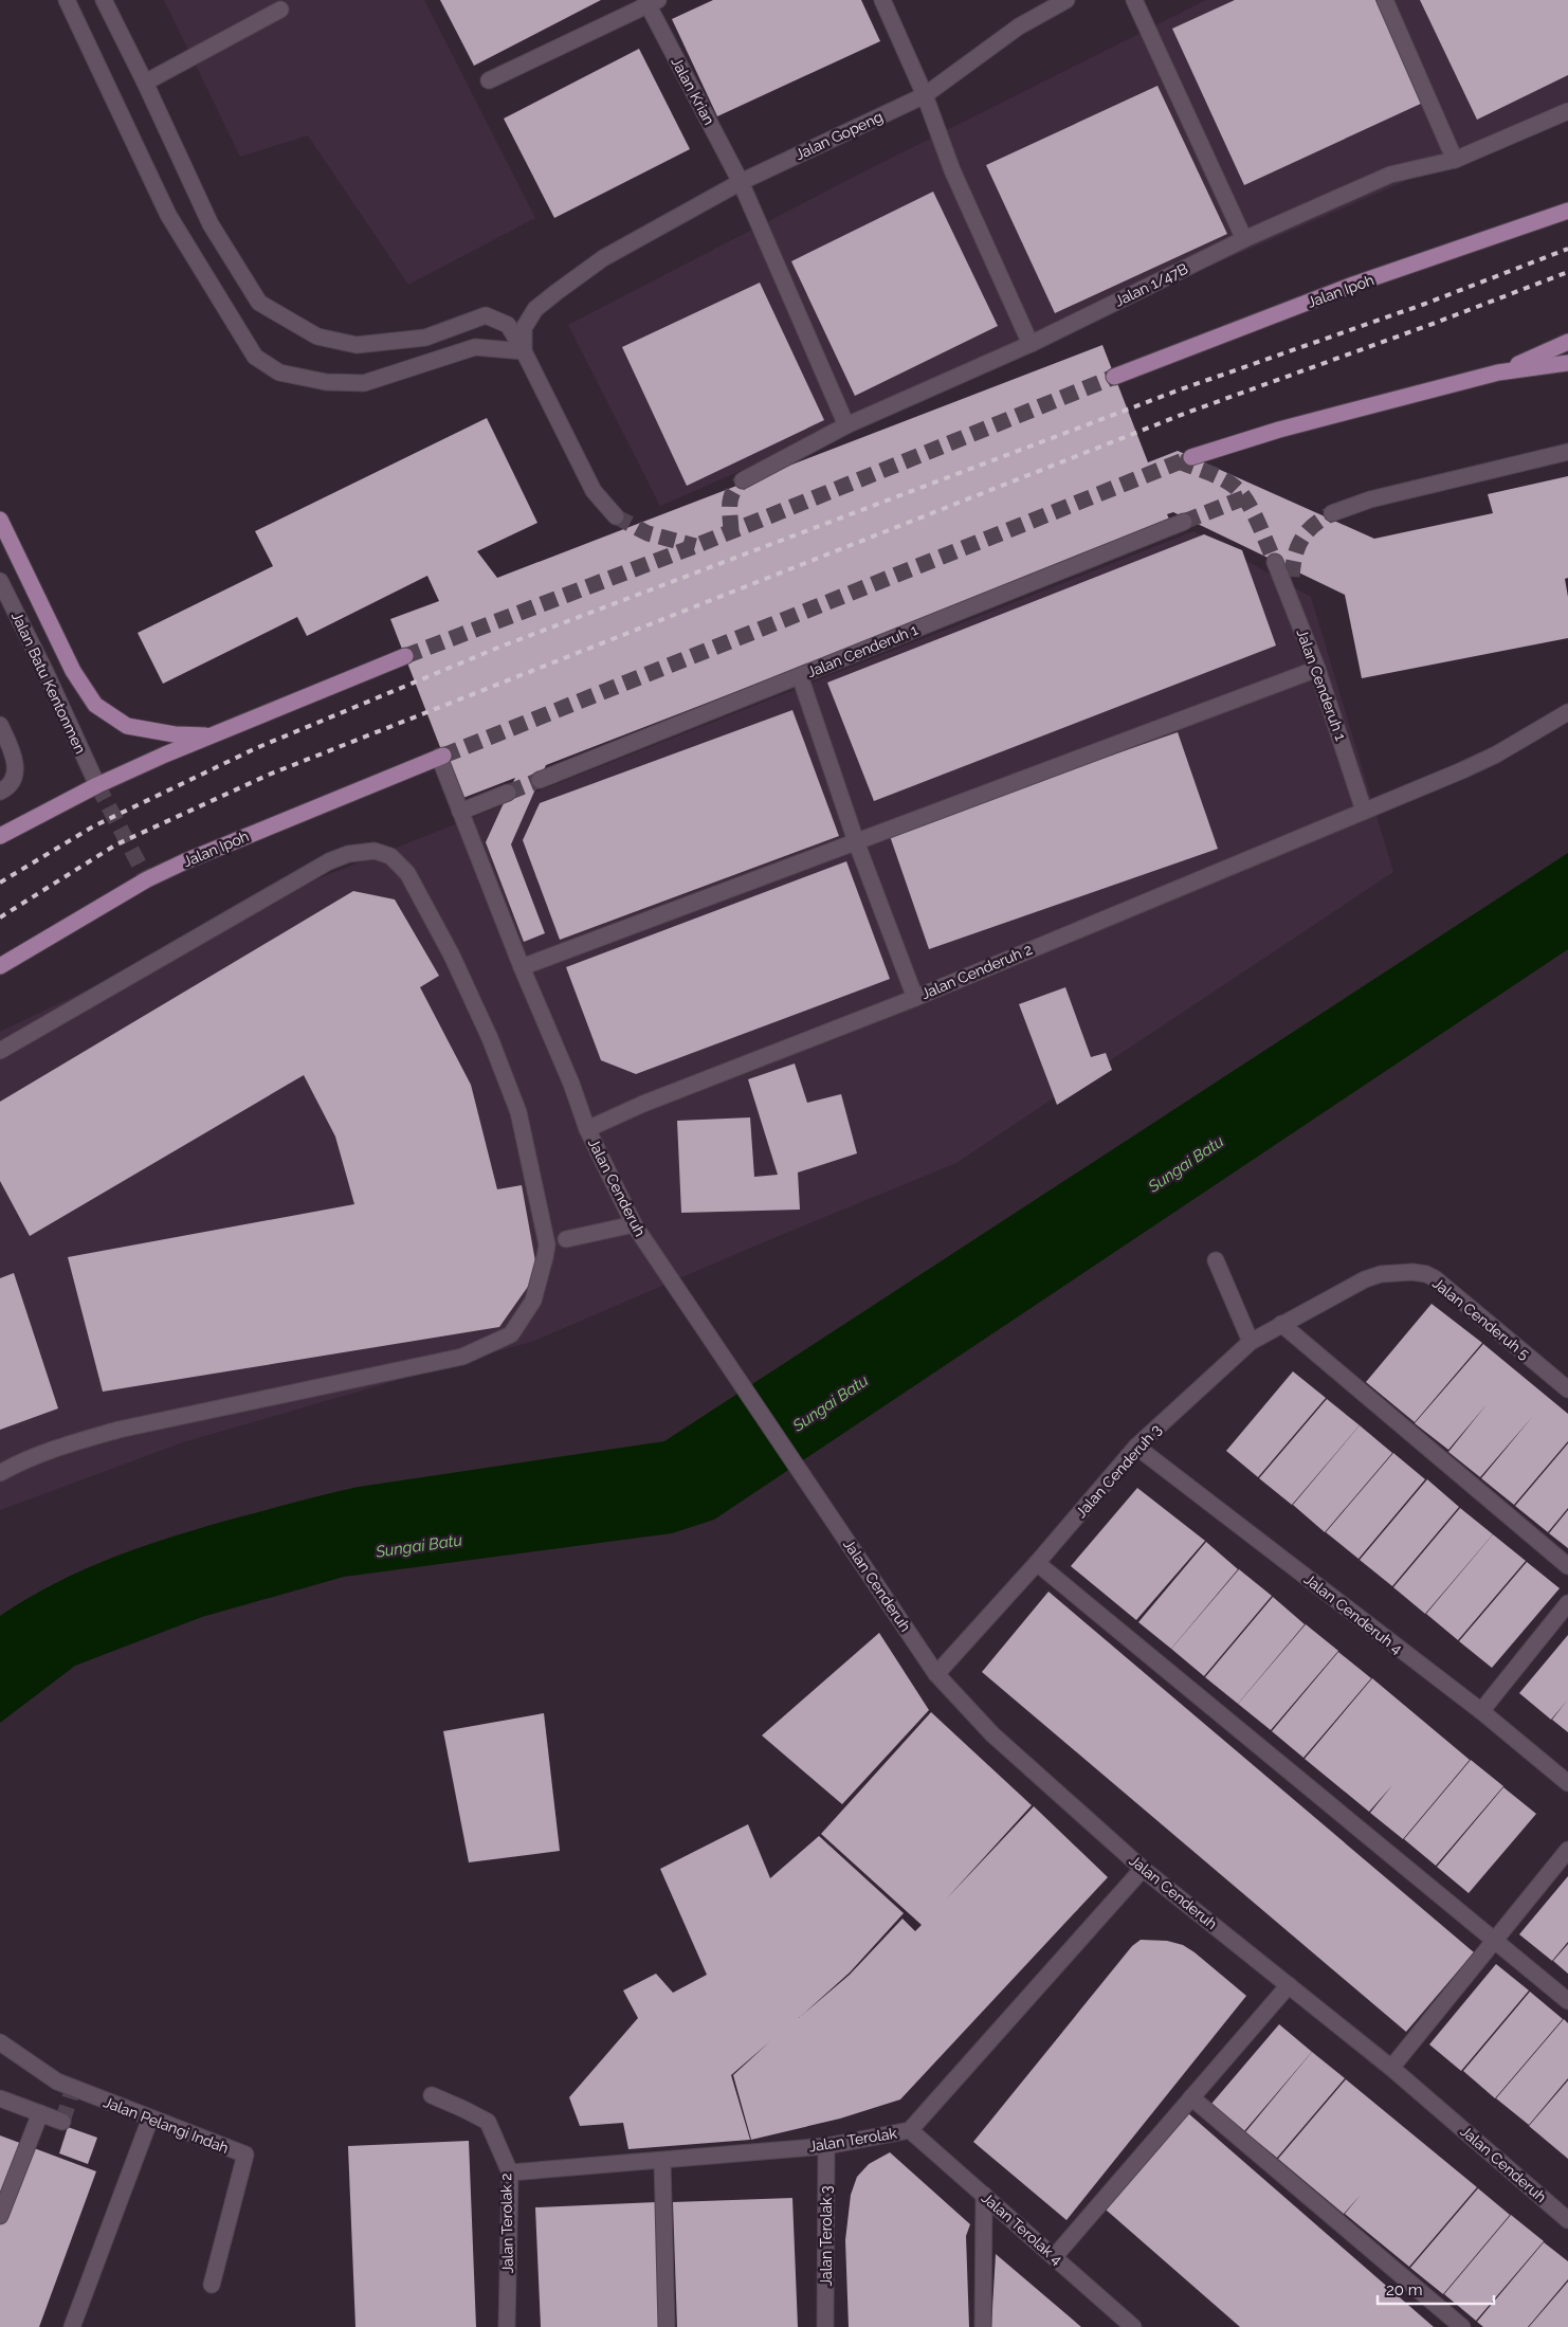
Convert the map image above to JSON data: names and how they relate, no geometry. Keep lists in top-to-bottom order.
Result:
{
  "streets": {
    "main road": ["Jalan Ipoh"],
    "street": [
      "Jalan Krian",
      "Jalan Gopeng",
      "Jalan 1/47B",
      "Jalan Cenderuh 1",
      "Jalan Batu Kentonmen",
      "Jalan Cenderuh 2",
      "Jalan Cenderuh",
      "Jalan Cenderuh 5",
      "Jalan Cenderuh 3",
      "Jalan Cenderuh 4",
      "Jalan Pelangi Indah",
      "Jalan Terolak",
      "Jalan Terolak 2",
      "Jalan Terolak 4",
      "Jalan Terolak 3"
    ]
  },
  "crossings": [
    ["Jalan Krian", "Jalan Gopeng"],
    ["Jalan Krian", "Jalan 1/47B"],
    ["Jalan Ipoh", "Jalan Cenderuh"],
    ["Jalan Cenderuh 1", "Jalan Cenderuh 2"],
    ["Jalan Cenderuh 2", "Jalan Cenderuh"],
    ["Jalan Cenderuh", "Jalan Cenderuh 3"],
    ["Jalan Cenderuh", "Jalan Terolak"],
    ["Jalan Cenderuh 5", "Jalan Cenderuh 3"],
    ["Jalan Cenderuh 3", "Jalan Cenderuh 4"],
    ["Jalan Terolak", "Jalan Terolak 2"],
    ["Jalan Terolak", "Jalan Terolak 4"],
    ["Jalan Terolak", "Jalan Terolak 3"]
  ],
  "water": ["Sungai Batu"],
  "scale_bar": "20 m"
}
